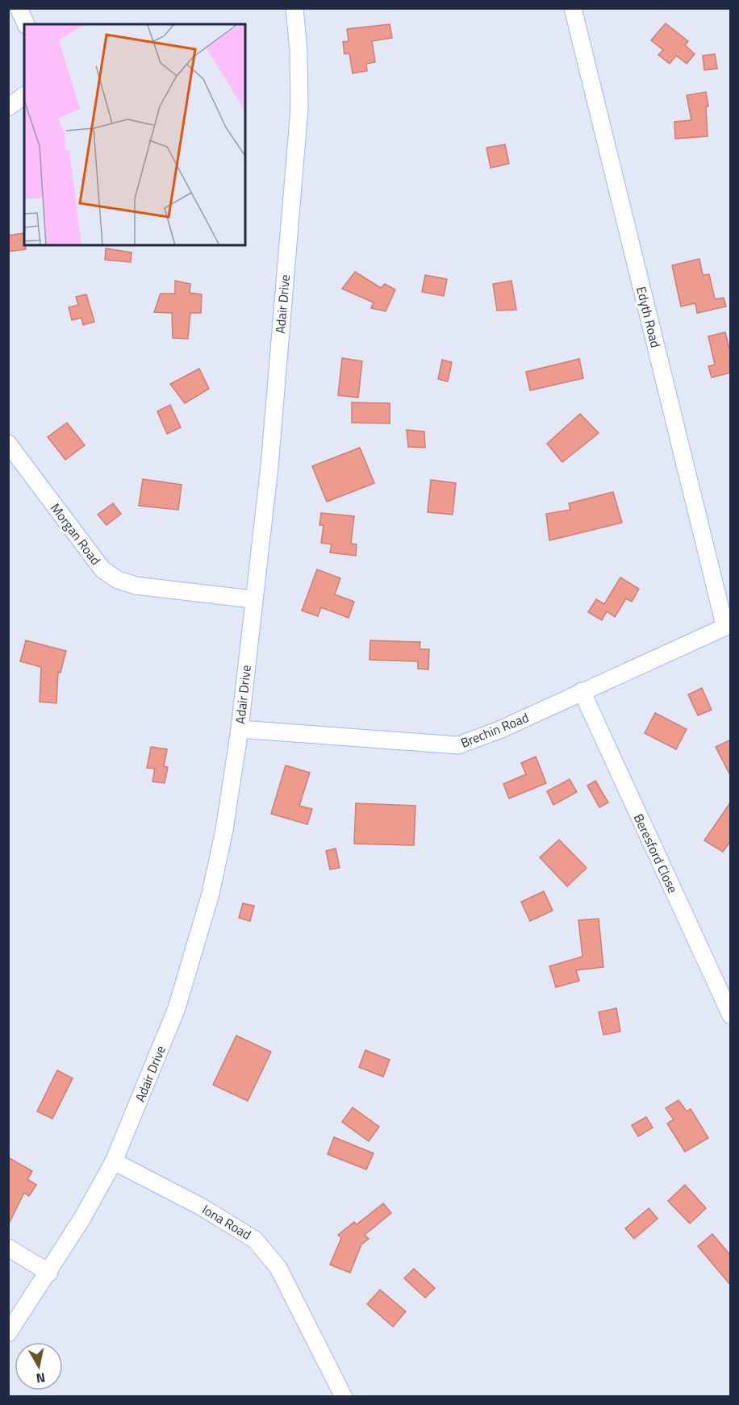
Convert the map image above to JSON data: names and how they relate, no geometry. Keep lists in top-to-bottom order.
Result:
{
  "streets": {
    "street": [
      "Adair Drive",
      "Edyth Road",
      "Morgan Road",
      "Brechin Road",
      "Beresford Close",
      "Iona Road"
    ]
  },
  "crossings": [
    ["Adair Drive", "Morgan Road"],
    ["Adair Drive", "Brechin Road"],
    ["Adair Drive", "Iona Road"],
    ["Edyth Road", "Brechin Road"],
    ["Brechin Road", "Beresford Close"]
  ],
  "north": "bottom"
}
